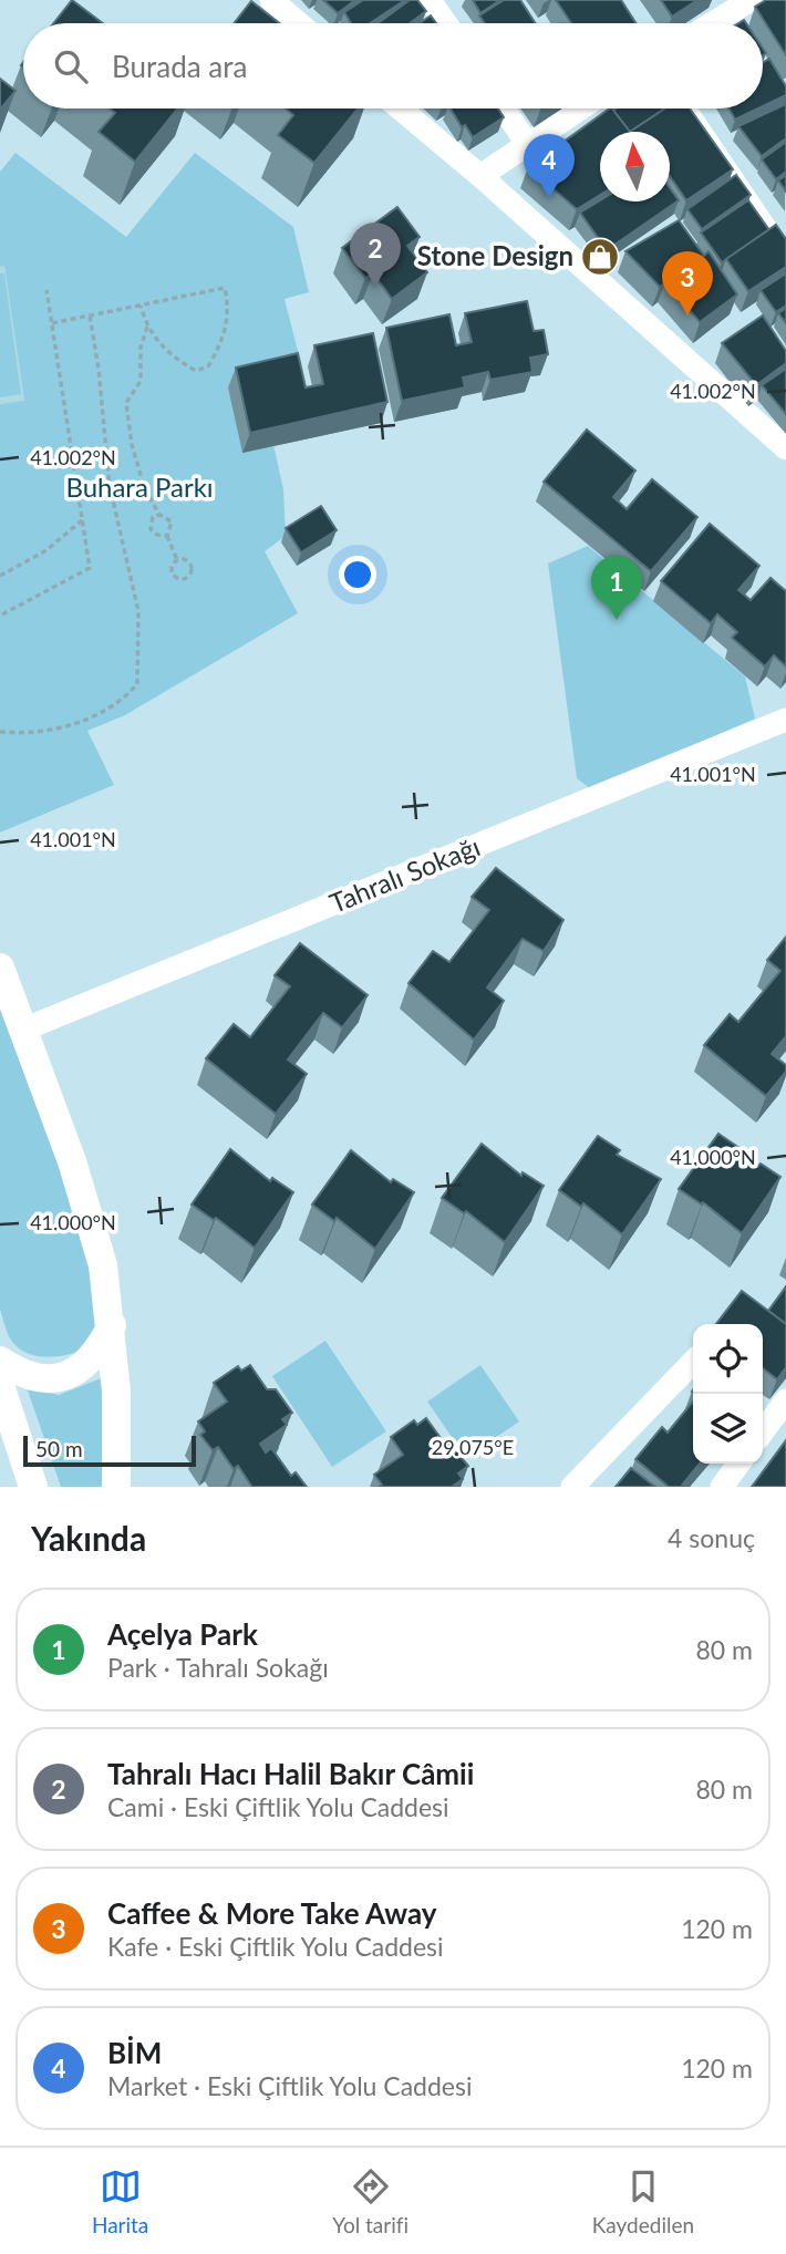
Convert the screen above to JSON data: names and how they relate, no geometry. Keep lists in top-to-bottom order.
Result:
{
  "streets": {
    "street": ["Tahralı Sokağı"]
  },
  "parks": ["Buhara Parkı"],
  "places": {
    "shop": ["Stone Design"]
  },
  "scale_bar": "50 m",
  "north": "top",
  "page": {
    "search": "Burada ara",
    "pins": [
      "4",
      "2",
      "3",
      "1"
    ],
    "scale": "50 m",
    "heading": ["Yakında", "4 sonuç"],
    "list": [
      {
        "mark": "1",
        "name": "Açelya Park",
        "note": "Park · Tahralı Sokağı",
        "value": "80 m"
      },
      {
        "mark": "2",
        "name": "Tahralı Hacı Halil Bakır Câmii",
        "note": "Cami · Eski Çiftlik Yolu Caddesi",
        "value": "80 m"
      },
      {
        "mark": "3",
        "name": "Caffee & More Take Away",
        "note": "Kafe · Eski Çiftlik Yolu Caddesi",
        "value": "120 m"
      },
      {
        "mark": "4",
        "name": "BİM",
        "note": "Market · Eski Çiftlik Yolu Caddesi",
        "value": "120 m"
      }
    ],
    "nav": ["Harita", "Yol tarifi", "Kaydedilen"]
  },
  "coordinates": [
    "41.002°N",
    "41.001°N",
    "41.000°N",
    "29.075°E"
  ]
}
